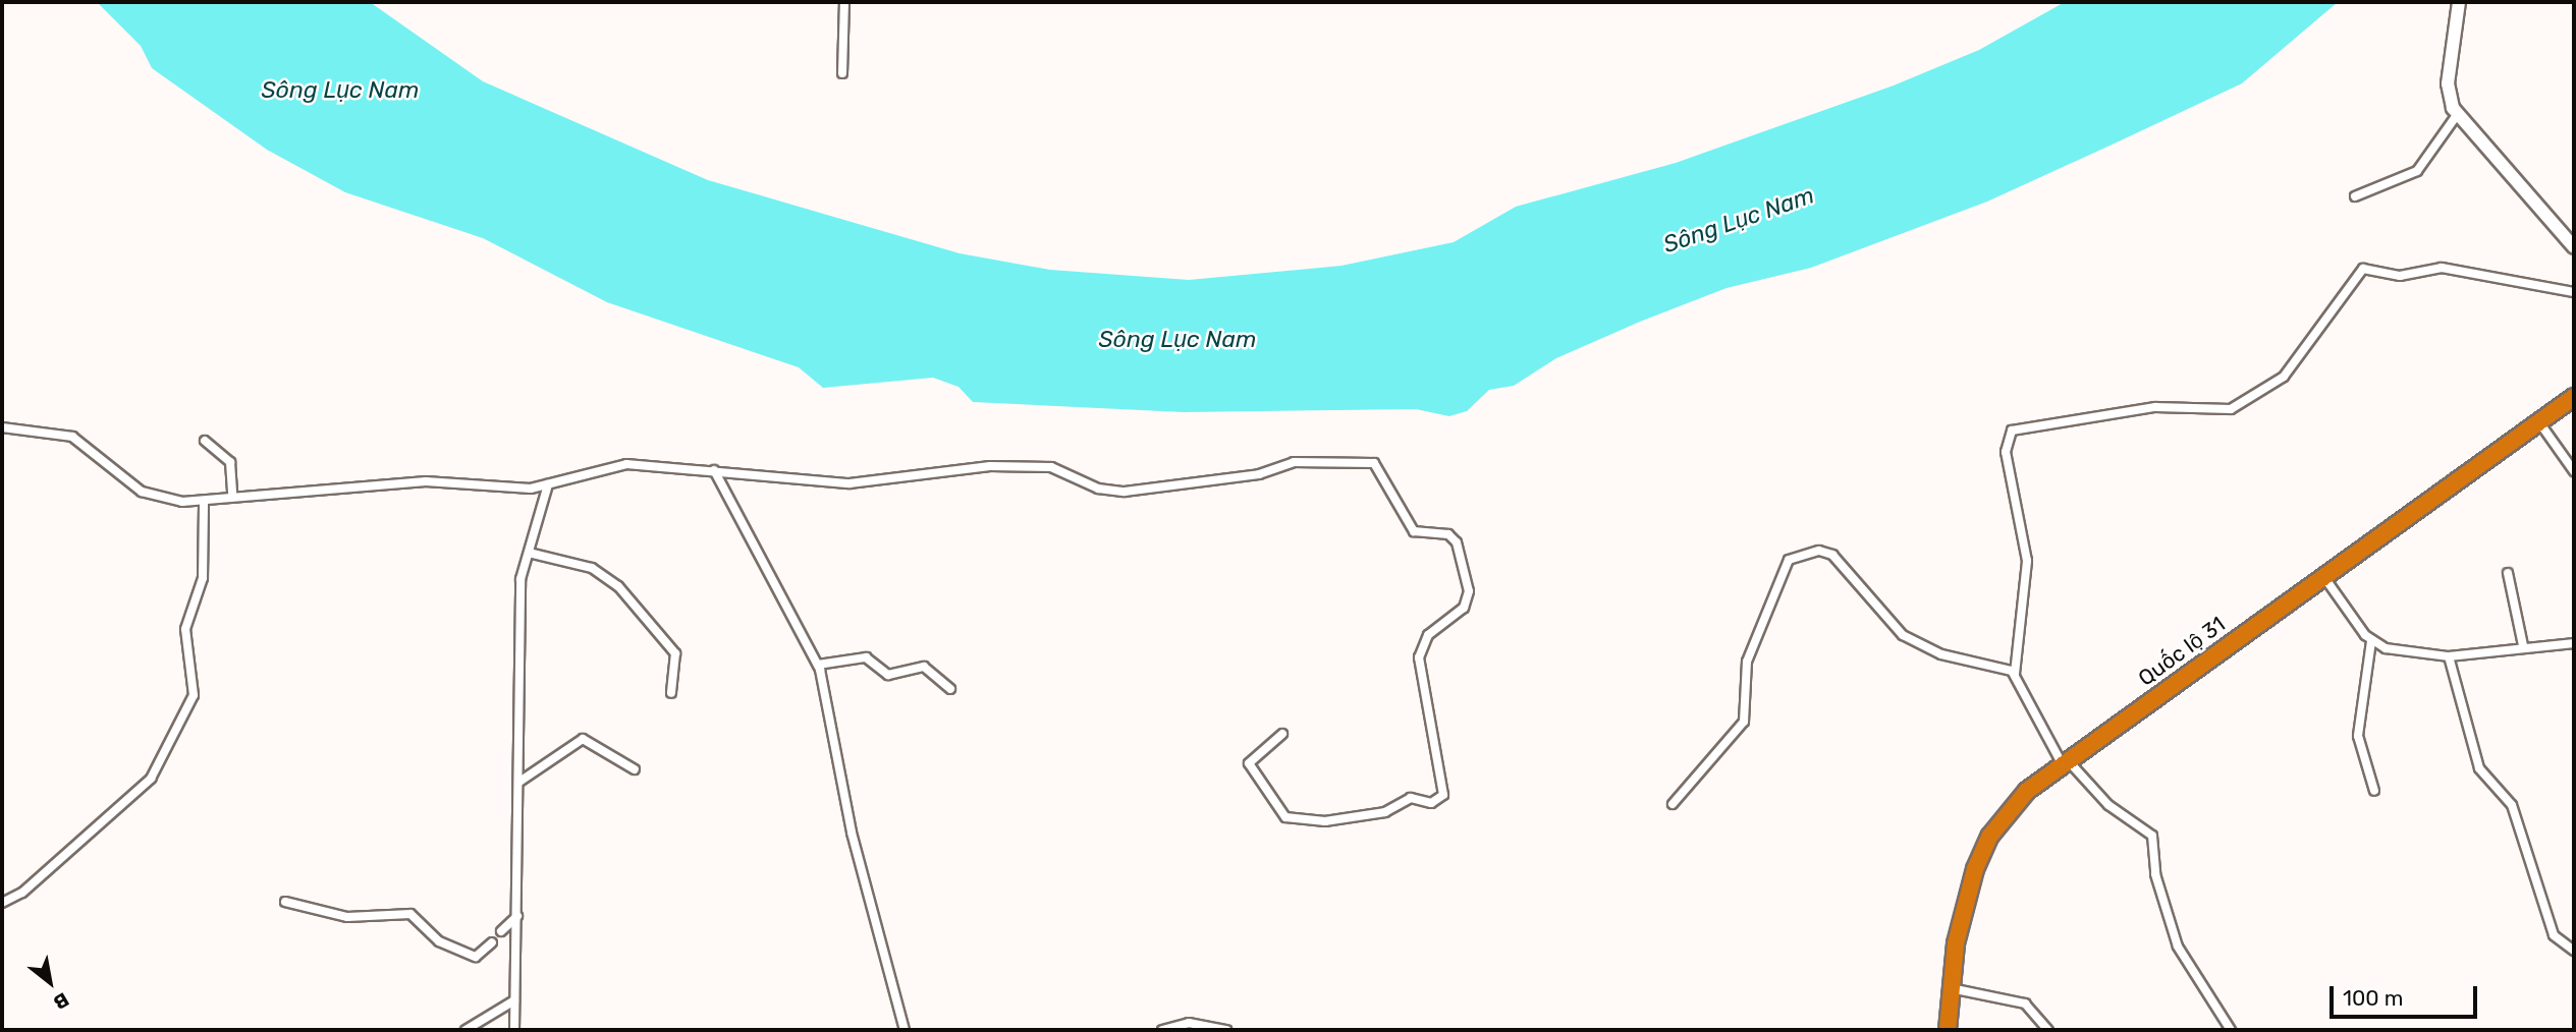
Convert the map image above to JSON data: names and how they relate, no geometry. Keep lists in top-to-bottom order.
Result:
{
  "streets": {
    "highway": ["Quốc lộ 31"]
  },
  "water": ["Sông Lục Nam"],
  "scale_bar": "100 m",
  "north": "bottom right"
}
